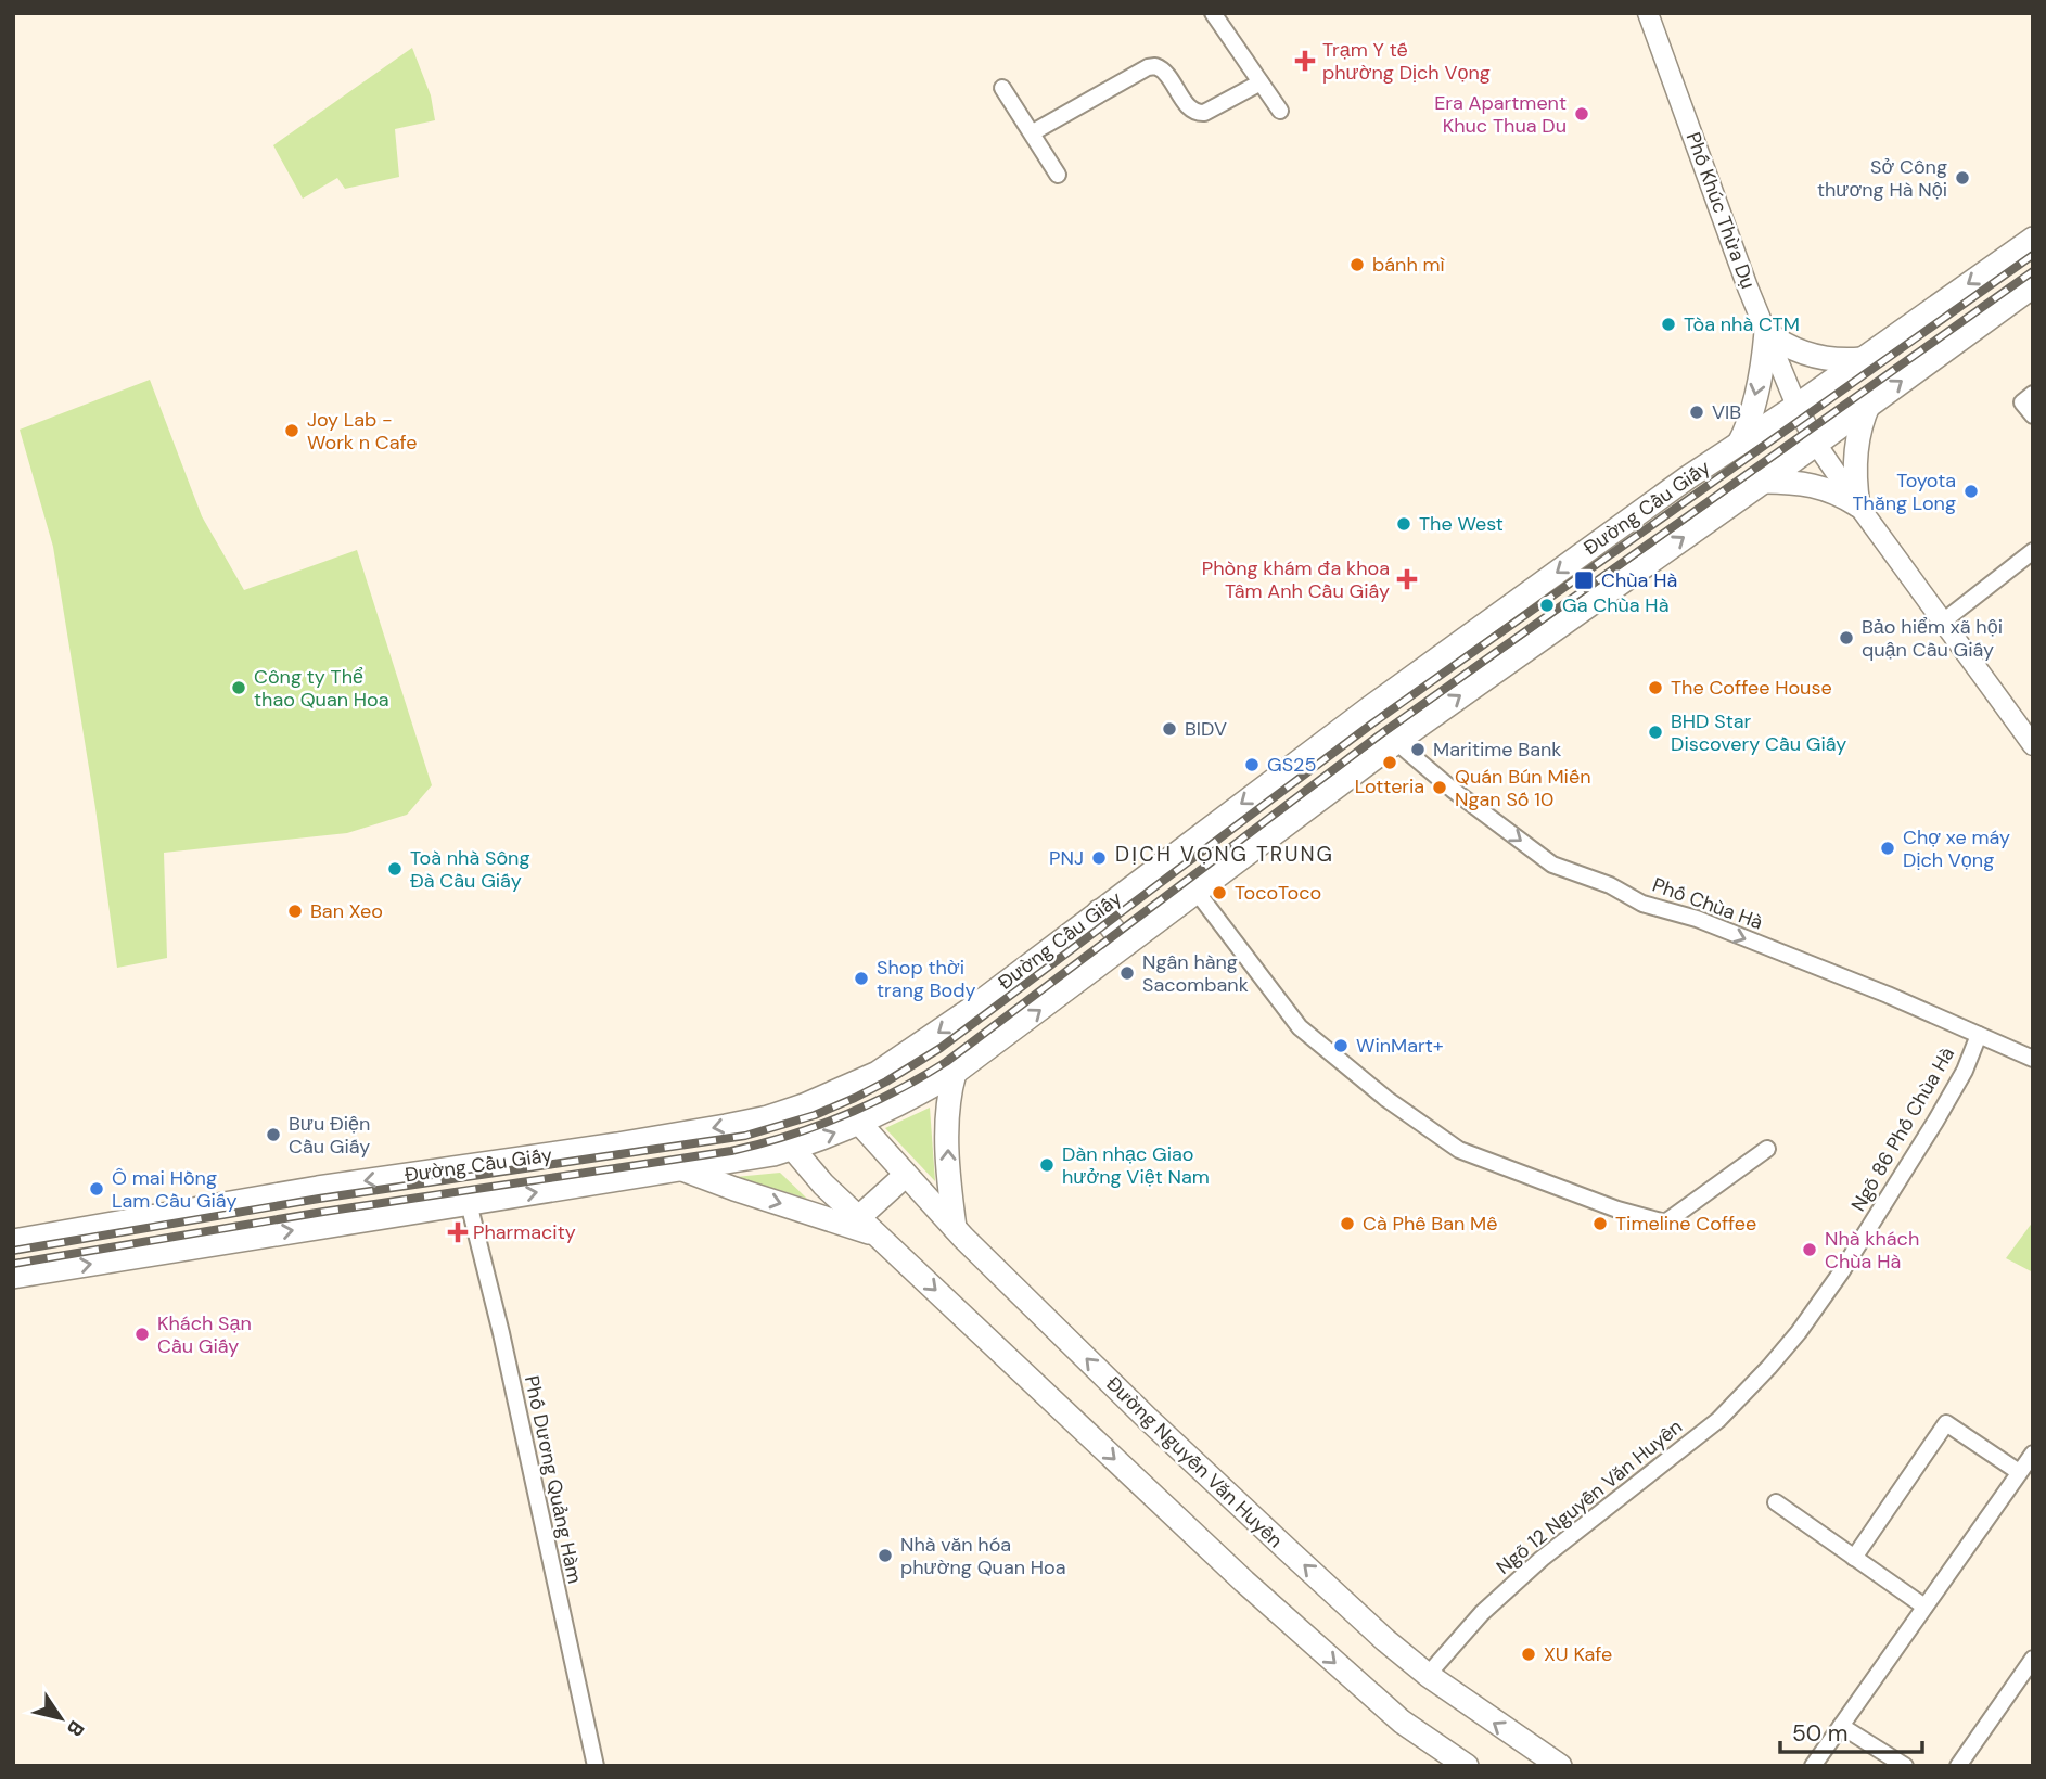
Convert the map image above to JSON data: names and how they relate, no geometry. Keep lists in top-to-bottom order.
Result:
{
  "streets": {
    "main road": ["Đường Cầu Giấy", "Đường Nguyễn Văn Huyên"],
    "street": [
      "Phố Khúc Thừa Dụ",
      "Phố Chùa Hà",
      "Ngõ 86 Phố Chùa Hà",
      "Phố Dương Quảng Hàm",
      "Ngõ 12 Nguyễn Văn Huyên"
    ]
  },
  "crossings": [
    ["Phố Khúc Thừa Dụ", "Đường Cầu Giấy"],
    ["Đường Cầu Giấy", "Phố Chùa Hà"],
    ["Đường Cầu Giấy", "Đường Nguyễn Văn Huyên"],
    ["Đường Cầu Giấy", "Phố Dương Quảng Hàm"],
    ["Phố Chùa Hà", "Ngõ 86 Phố Chùa Hà"],
    ["Ngõ 86 Phố Chùa Hà", "Ngõ 12 Nguyễn Văn Huyên"],
    ["Đường Nguyễn Văn Huyên", "Ngõ 12 Nguyễn Văn Huyên"]
  ],
  "one_way": ["Phố Chùa Hà"],
  "districts": ["DỊCH VỌNG TRUNG"],
  "places": {
    "health": ["Trạm Y tế phường Dịch Vọng", "Phòng khám đa khoa Tâm Anh Cầu Giấy", "Pharmacity"],
    "other": [
      "Era Apartment Khuc Thua Du",
      "Sở Công thương Hà Nội",
      "bánh mì",
      "Tòa nhà CTM",
      "VIB",
      "Joy Lab - Work n Cafe",
      "Toyota Thăng Long",
      "The West",
      "Ga Chùa Hà",
      "Bảo hiểm xã hội quận Cầu Giấy",
      "Công ty Thể thao Quan Hoa",
      "The Coffee House",
      "BIDV",
      "BHD Star Discovery Cầu Giấy",
      "Maritime Bank",
      "Lotteria",
      "GS25",
      "Quán Bún Miến Ngan Số 10",
      "Chợ xe máy Dịch Vọng",
      "PNJ",
      "Toà nhà Sông Đà Cầu Giấy",
      "TocoToco",
      "Ban Xeo",
      "Ngân hàng Sacombank",
      "Shop thời trang Body",
      "WinMart+",
      "Bưu Điện Cầu Giấy",
      "Dàn nhạc Giao hưởng Việt Nam",
      "Ô mai Hồng Lam Cầu Giấy",
      "Cà Phê Ban Mê",
      "Timeline Coffee",
      "Nhà khách Chùa Hà",
      "Khách Sạn Cầu Giấy",
      "Nhà văn hóa phường Quan Hoa",
      "XU Kafe"
    ],
    "transit": ["Chùa Hà"]
  },
  "scale_bar": "50 m",
  "north": "bottom right"
}
